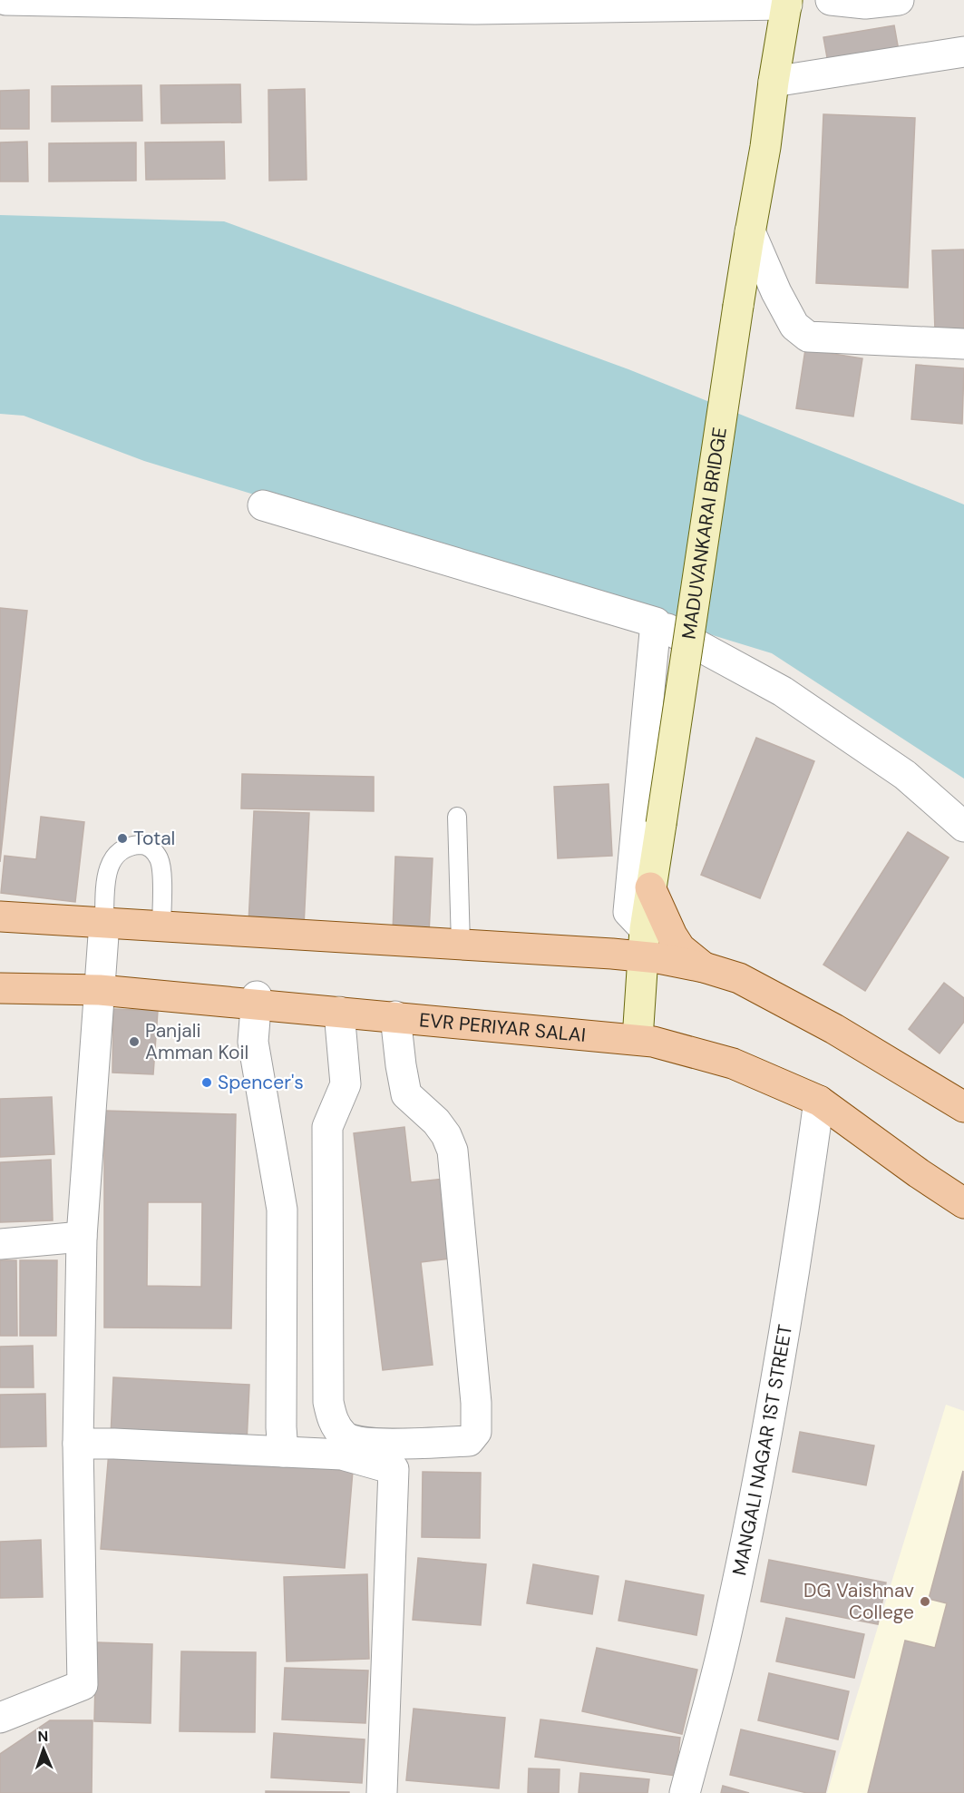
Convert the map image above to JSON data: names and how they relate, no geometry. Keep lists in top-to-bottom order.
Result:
{
  "streets": {
    "main road": ["EVR PERIYAR SALAI"],
    "street": ["MADUVANKARAI BRIDGE", "MANGALI NAGAR 1ST STREET"]
  },
  "crossings": [
    ["MADUVANKARAI BRIDGE", "EVR PERIYAR SALAI"],
    ["EVR PERIYAR SALAI", "MANGALI NAGAR 1ST STREET"]
  ],
  "places": [
    "Total",
    "Panjali Amman Koil",
    "Spencer's",
    "DG Vaishnav College"
  ],
  "north": "top"
}
